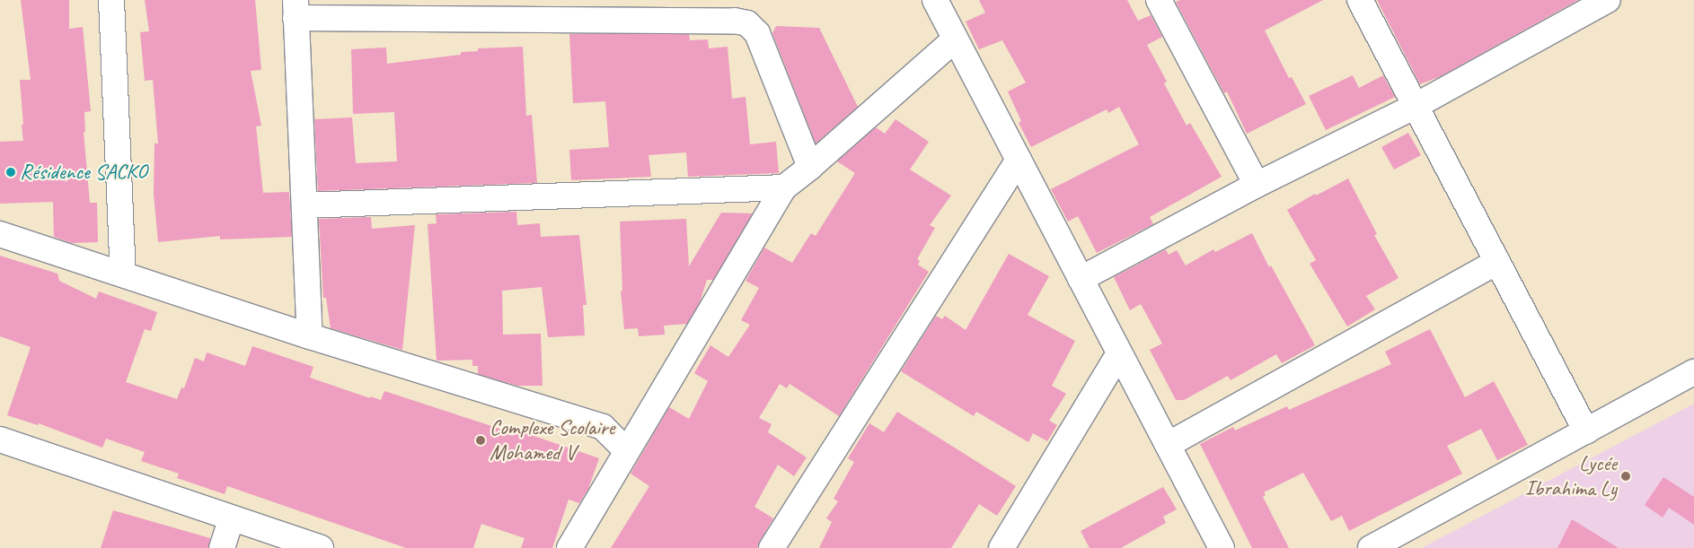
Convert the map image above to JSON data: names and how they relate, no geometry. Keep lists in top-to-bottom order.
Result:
{
  "places": ["Résidence SACKO", "Complexe Scolaire Mohamed V", "Lycée Ibrahima Ly"]
}
